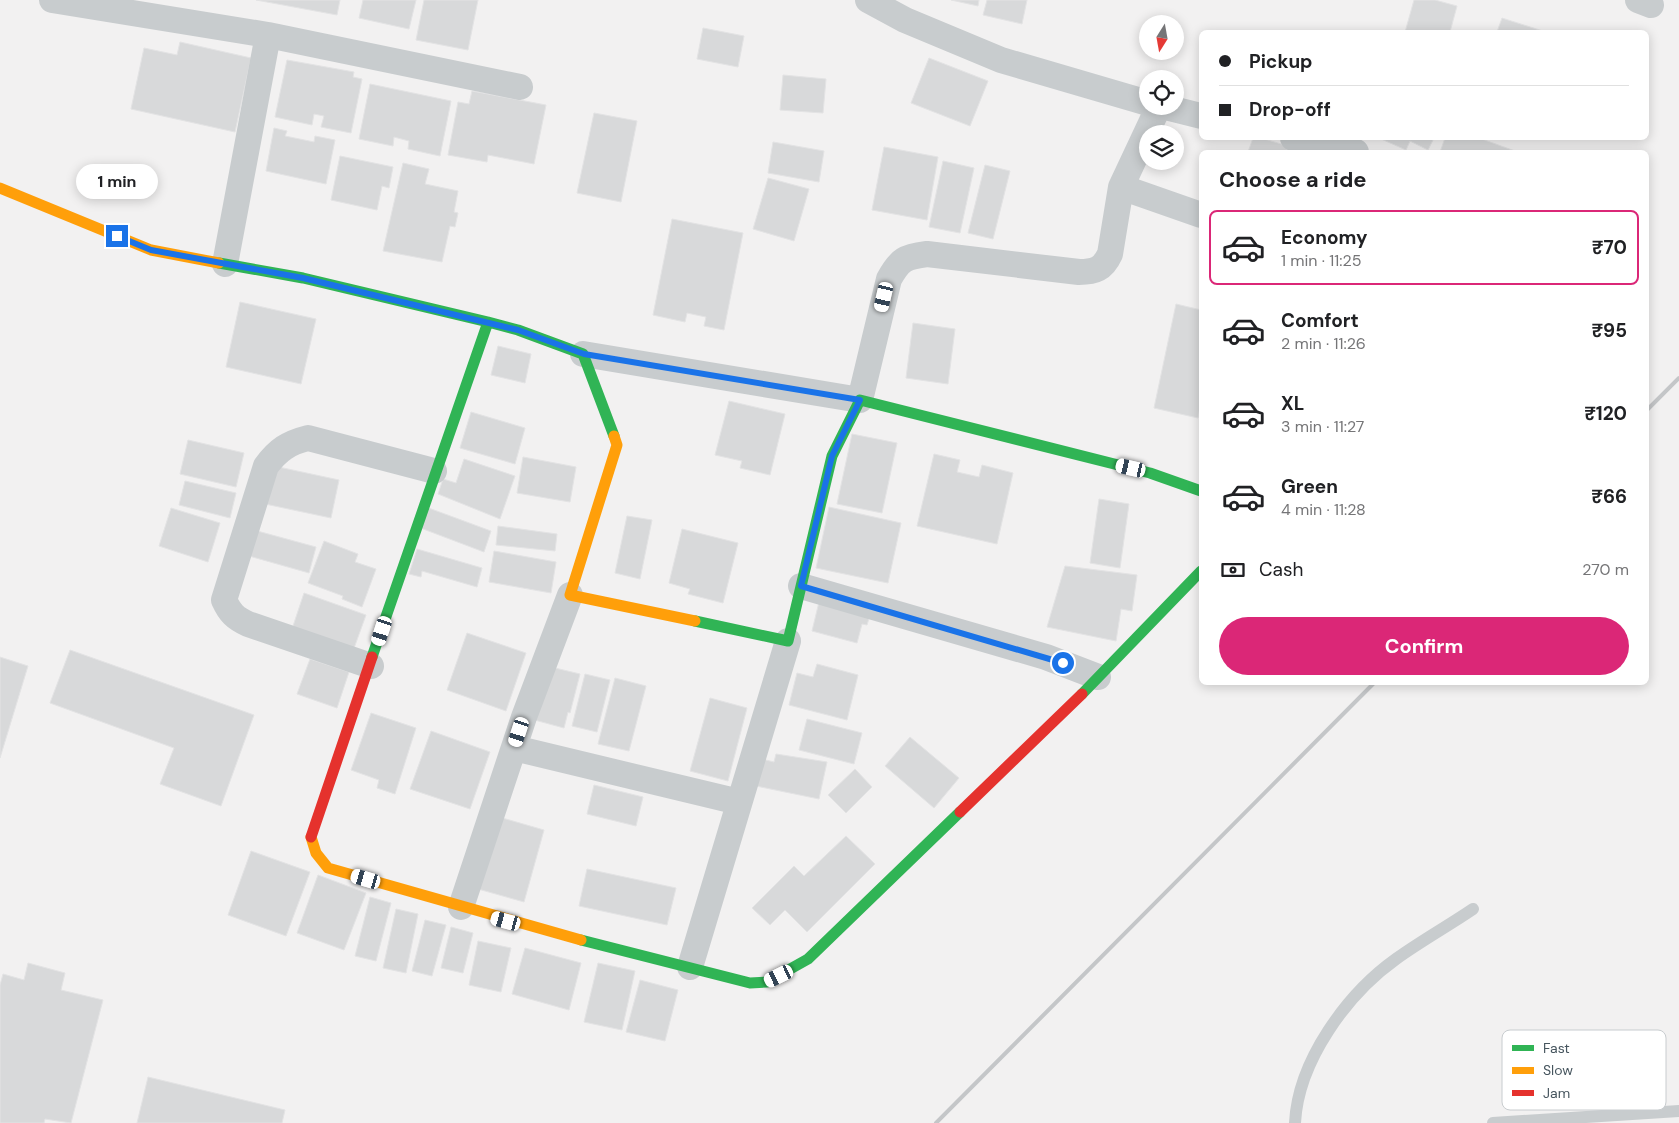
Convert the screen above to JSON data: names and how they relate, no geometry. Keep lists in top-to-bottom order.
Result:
{
  "legend": ["Fast", "Slow", "Jam"],
  "north": "bottom",
  "page": {
    "banner": ["Pickup", "Drop-off"],
    "heading": "Choose a ride",
    "bubble": "1 min",
    "list": [
      {
        "name": "Economy",
        "note": "1 min · 11:25",
        "value": "₹70"
      },
      {
        "name": "Comfort",
        "note": "2 min · 11:26",
        "value": "₹95"
      },
      {
        "name": "XL",
        "note": "3 min · 11:27",
        "value": "₹120"
      },
      {
        "name": "Green",
        "note": "4 min · 11:28",
        "value": "₹66"
      }
    ],
    "pay": ["Cash", "270 m"],
    "buttons": "Confirm"
  }
}
